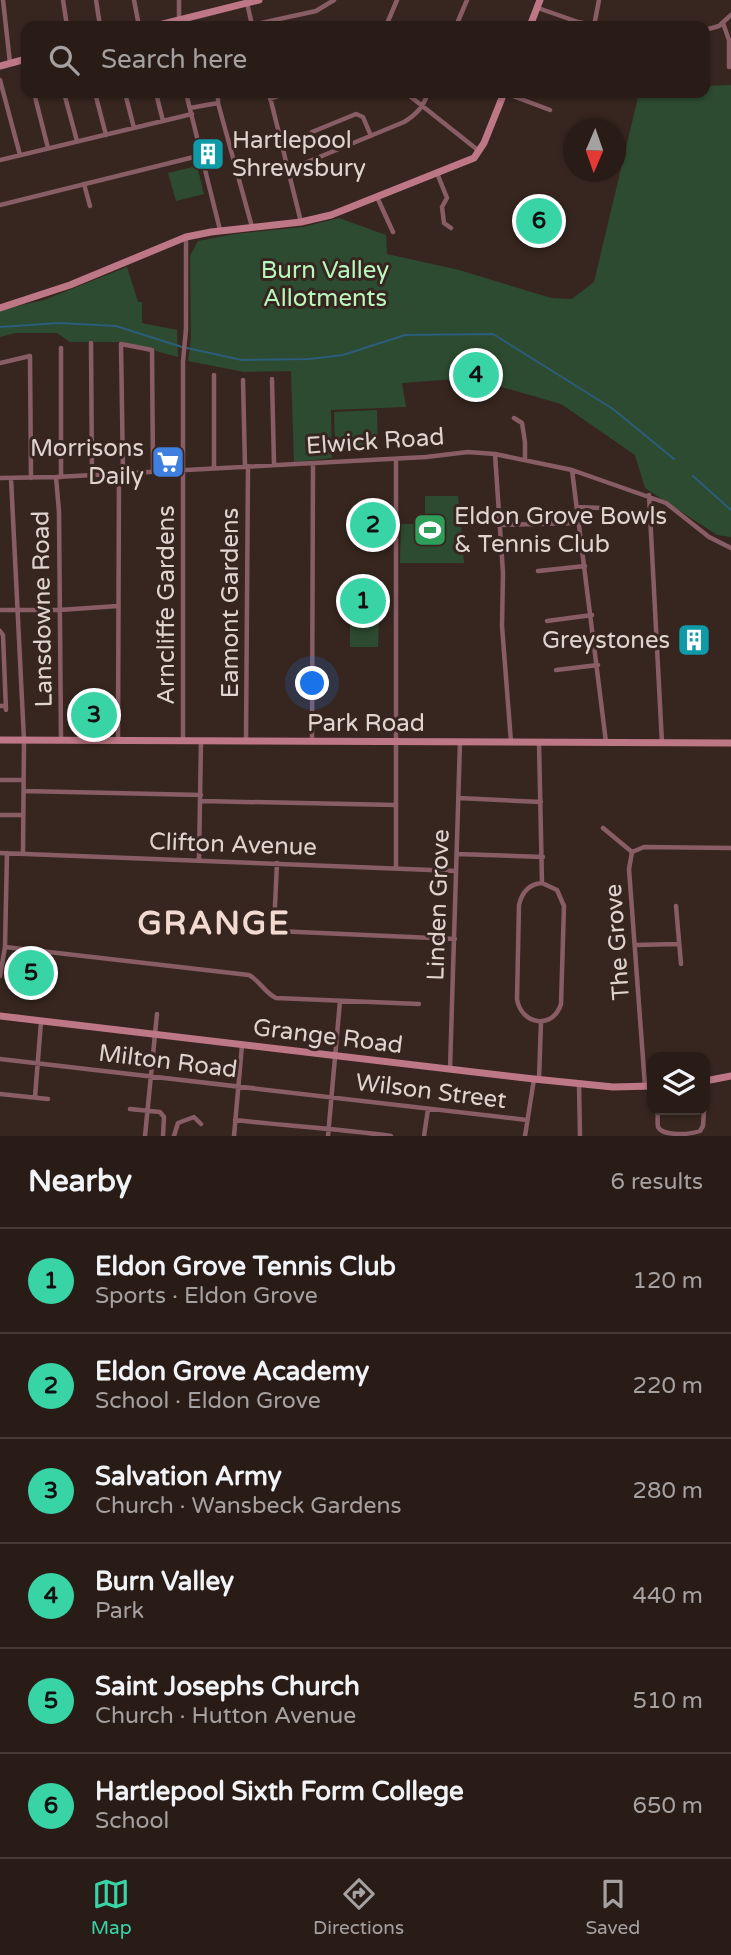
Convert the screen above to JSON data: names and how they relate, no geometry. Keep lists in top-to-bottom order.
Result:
{
  "streets": {
    "street": [
      "Elwick Road",
      "Eamont Gardens",
      "Arncliffe Gardens",
      "Lansdowne Road",
      "Park Road",
      "Clifton Avenue",
      "Linden Grove",
      "The Grove",
      "Grange Road",
      "Milton Road",
      "Wilson Street"
    ]
  },
  "crossings": [
    ["Elwick Road", "Eamont Gardens"],
    ["Elwick Road", "Arncliffe Gardens"],
    ["Elwick Road", "Lansdowne Road"],
    ["Eamont Gardens", "Park Road"],
    ["Arncliffe Gardens", "Park Road"],
    ["Lansdowne Road", "Park Road"],
    ["Park Road", "Linden Grove"],
    ["Clifton Avenue", "Linden Grove"],
    ["Linden Grove", "Grange Road"],
    ["Milton Road", "Wilson Street"]
  ],
  "districts": ["GRANGE"],
  "parks": ["Burn Valley Allotments"],
  "places": {
    "building": ["Hartlepool Shrewsbury", "Greystones"],
    "supermarket": ["Morrisons Daily"],
    "sports": ["Eldon Grove Bowls & Tennis Club"]
  },
  "north": "bottom",
  "page": {
    "search": "Search here",
    "pins": [
      "6",
      "4",
      "2",
      "1",
      "3",
      "5"
    ],
    "heading": ["Nearby", "6 results"],
    "list": [
      {
        "mark": "1",
        "name": "Eldon Grove Tennis Club",
        "note": "Sports · Eldon Grove",
        "value": "120 m"
      },
      {
        "mark": "2",
        "name": "Eldon Grove Academy",
        "note": "School · Eldon Grove",
        "value": "220 m"
      },
      {
        "mark": "3",
        "name": "Salvation Army",
        "note": "Church · Wansbeck Gardens",
        "value": "280 m"
      },
      {
        "mark": "4",
        "name": "Burn Valley",
        "note": "Park",
        "value": "440 m"
      },
      {
        "mark": "5",
        "name": "Saint Josephs Church",
        "note": "Church · Hutton Avenue",
        "value": "510 m"
      },
      {
        "mark": "6",
        "name": "Hartlepool Sixth Form College",
        "note": "School",
        "value": "650 m"
      }
    ],
    "nav": ["Map", "Directions", "Saved"]
  }
}
